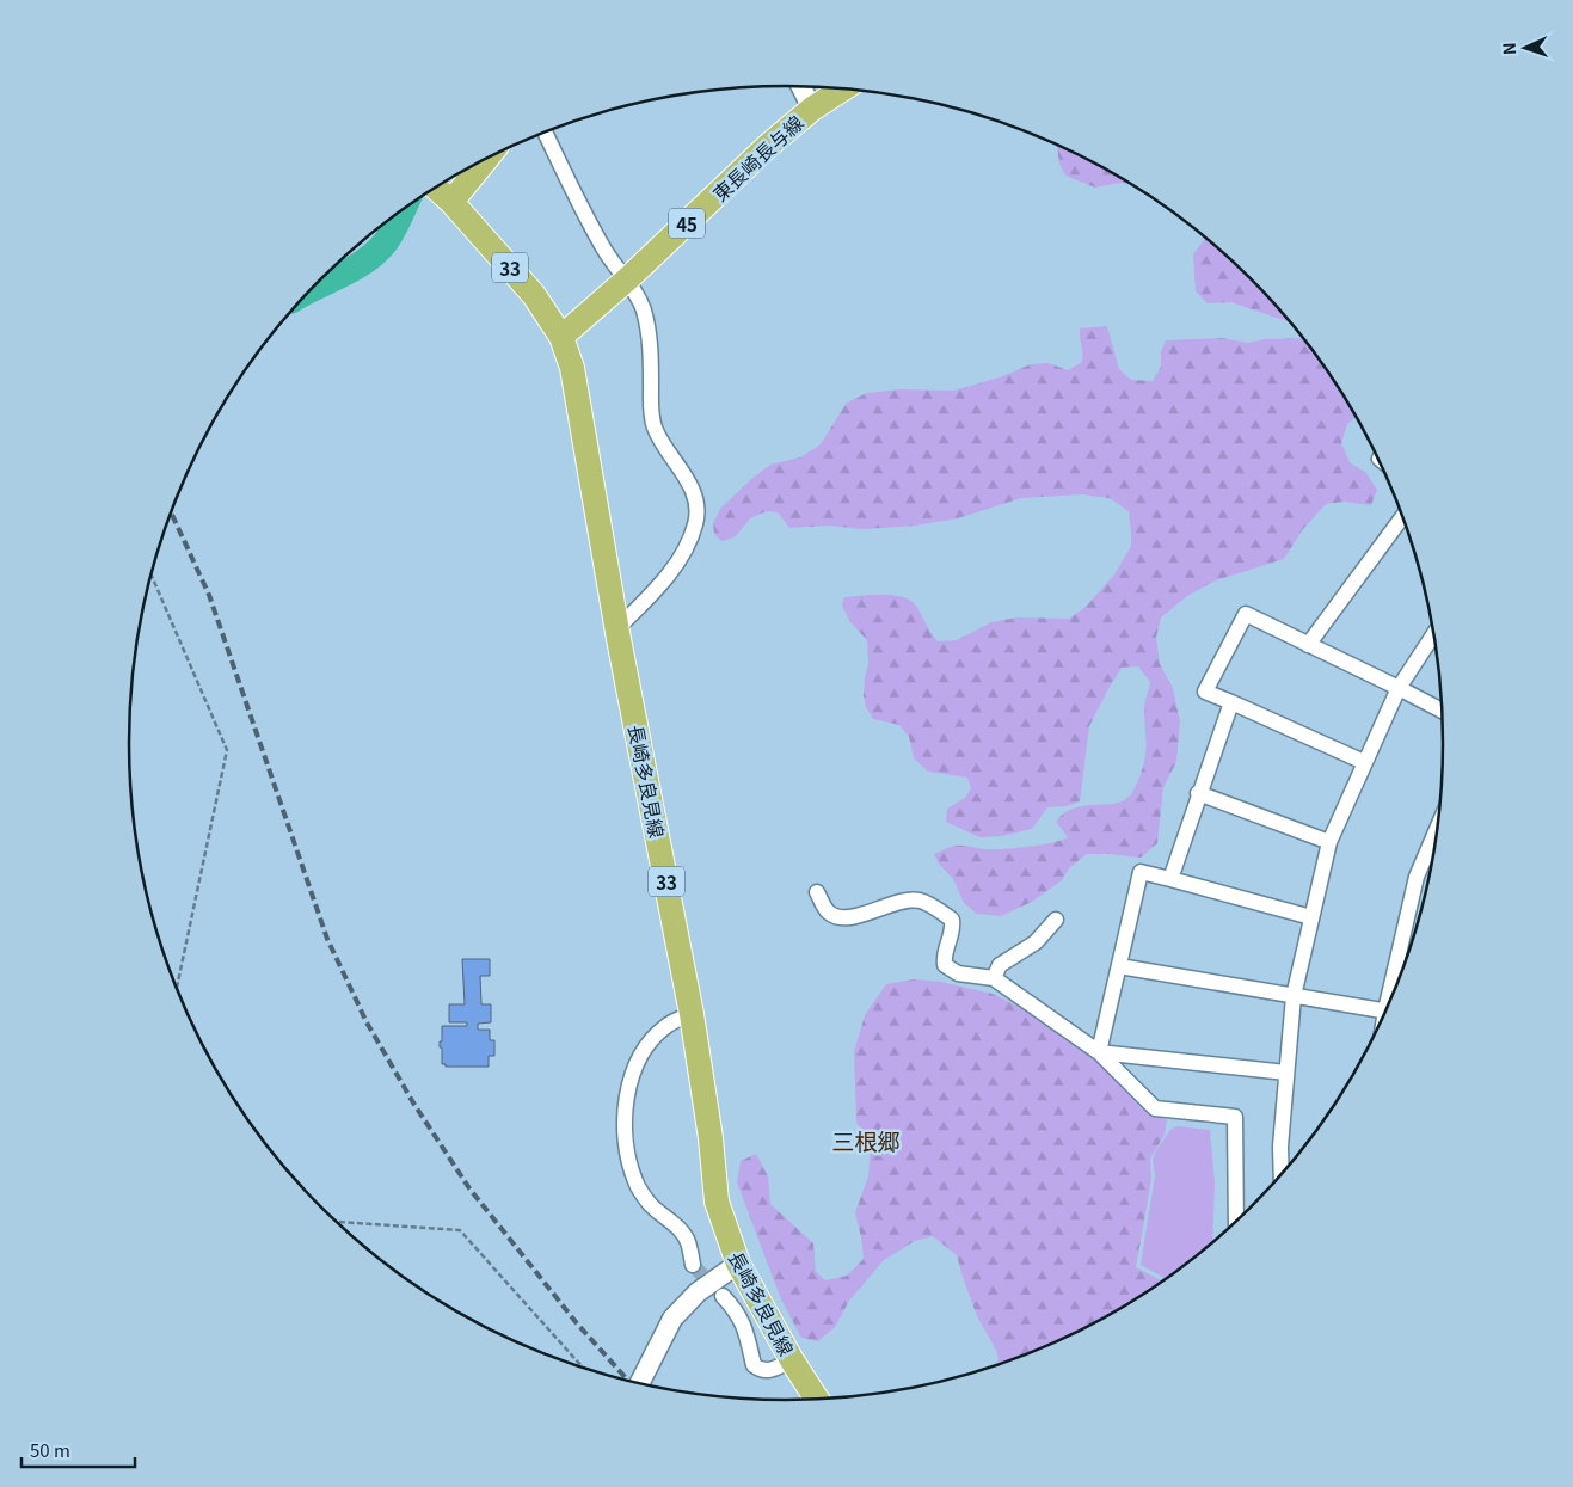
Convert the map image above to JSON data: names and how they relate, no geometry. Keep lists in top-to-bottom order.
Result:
{
  "streets": {
    "main road": [
      "東長崎長与線",
      "45",
      "33",
      "長崎多良見線"
    ]
  },
  "crossings": [
    ["東長崎長与線", "長崎多良見線"]
  ],
  "districts": ["三根郷"],
  "scale_bar": "50 m",
  "north": "left"
}
